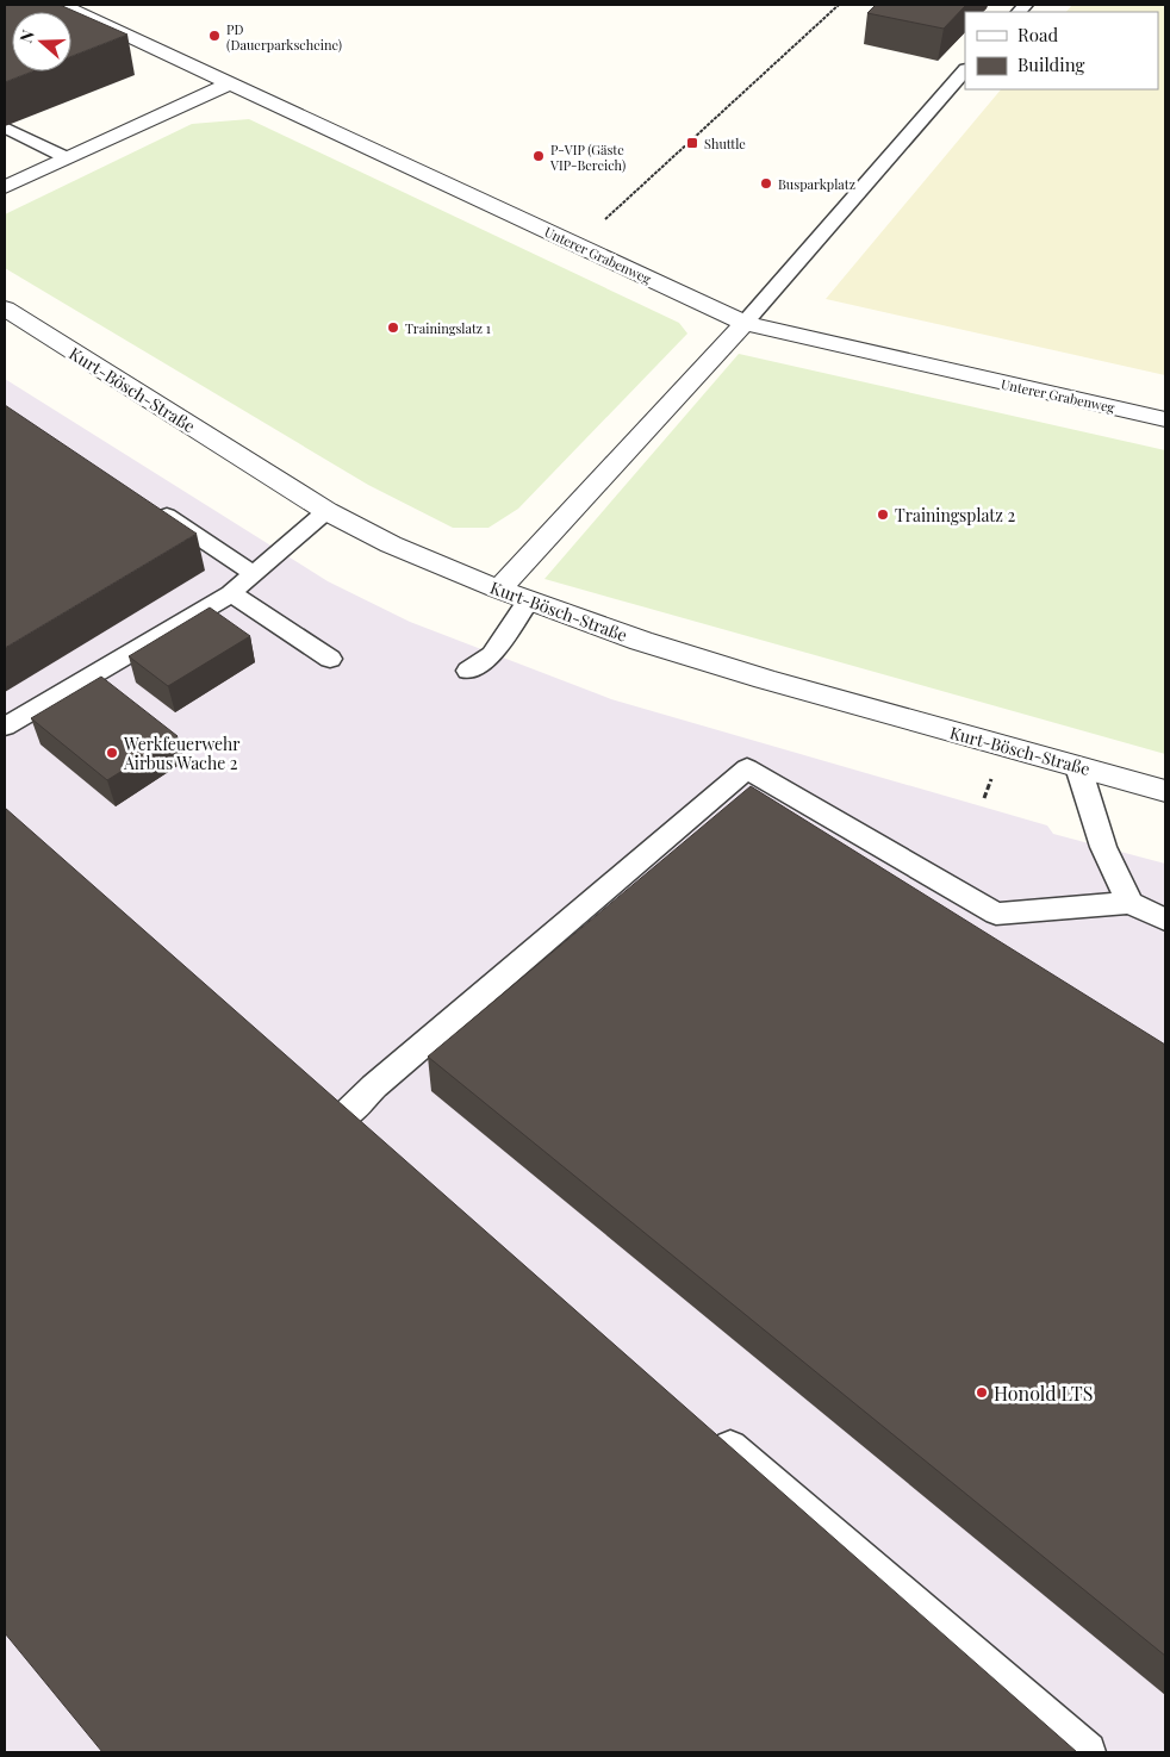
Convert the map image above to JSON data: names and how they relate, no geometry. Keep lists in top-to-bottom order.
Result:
{
  "streets": {
    "street": ["Unterer Grabenweg", "Kurt-Bösch-Straße"]
  },
  "places": {
    "other": [
      "PD (Dauerparkscheine)",
      "P-VIP (Gäste VIP-Bereich)",
      "Busparkplatz",
      "Trainingslatz 1",
      "Trainingsplatz 2",
      "Werkfeuerwehr Airbus Wache 2",
      "Honold LTS"
    ],
    "transit": ["Shuttle"]
  },
  "legend": ["Road", "Building"],
  "north": "left"
}
